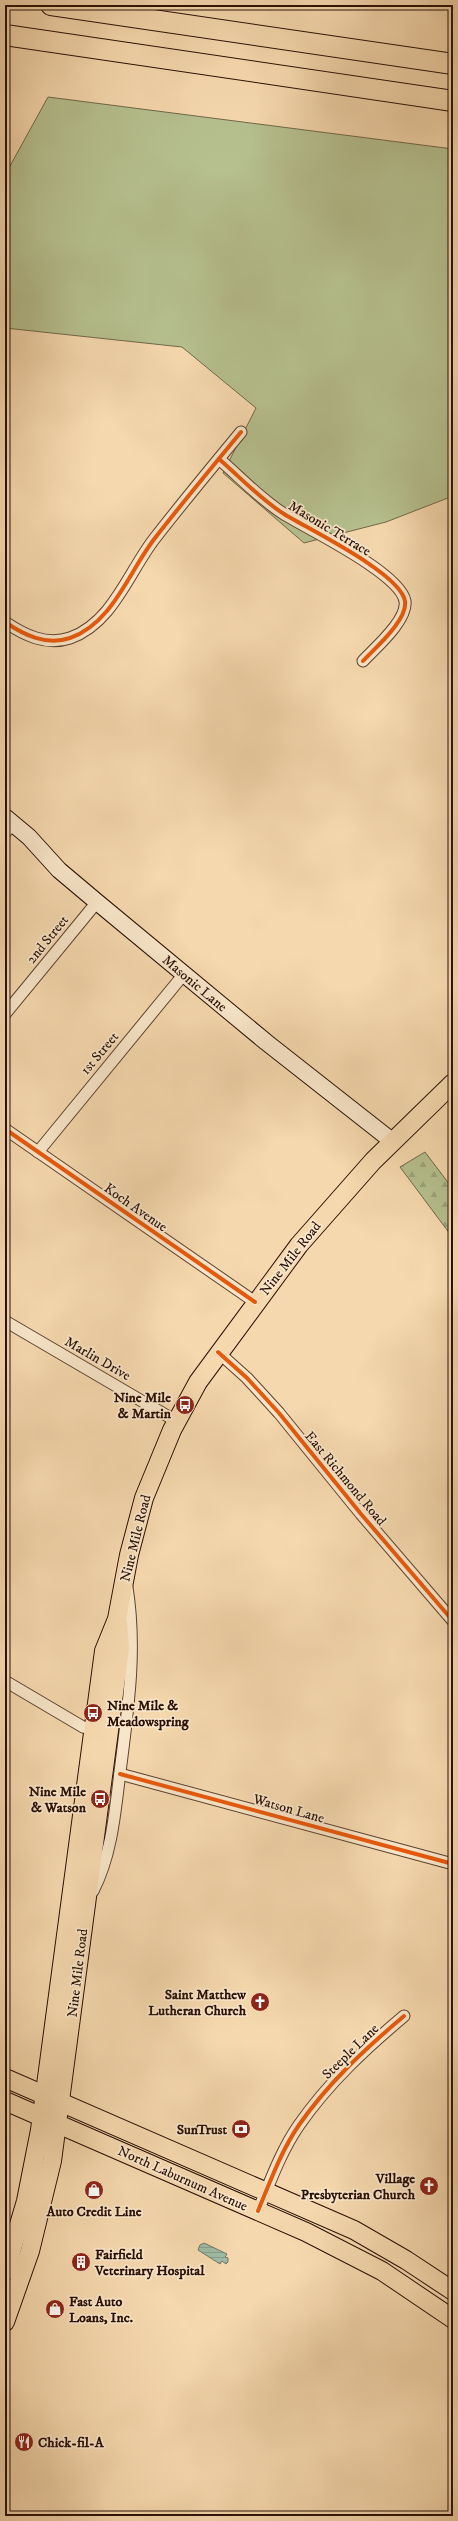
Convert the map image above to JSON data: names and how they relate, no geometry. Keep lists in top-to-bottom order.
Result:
{
  "streets": {
    "main road": ["Masonic Lane", "Nine Mile Road", "North Laburnum Avenue"],
    "street": [
      "Masonic Terrace",
      "2nd Street",
      "1st Street",
      "Koch Avenue",
      "Marlin Drive",
      "East Richmond Road",
      "Watson Lane",
      "Steeple Lane"
    ]
  },
  "crossings": [
    ["2nd Street", "Masonic Lane"],
    ["Masonic Lane", "1st Street"],
    ["Masonic Lane", "Nine Mile Road"],
    ["1st Street", "Koch Avenue"],
    ["Koch Avenue", "Nine Mile Road"],
    ["Nine Mile Road", "Marlin Drive"],
    ["Nine Mile Road", "East Richmond Road"],
    ["Nine Mile Road", "North Laburnum Avenue"],
    ["Steeple Lane", "North Laburnum Avenue"]
  ],
  "places": {
    "bus stop": ["Nine Mile & Martin", "Nine Mile & Meadowspring", "Nine Mile & Watson"],
    "church": ["Saint Matthew Lutheran Church", "Village Presbyterian Church"],
    "bank": ["SunTrust"],
    "shop": ["Auto Credit Line", "Fast Auto Loans, Inc."],
    "building": ["Fairfield Veterinary Hospital"],
    "restaurant": ["Chick-fil-A"]
  }
}
